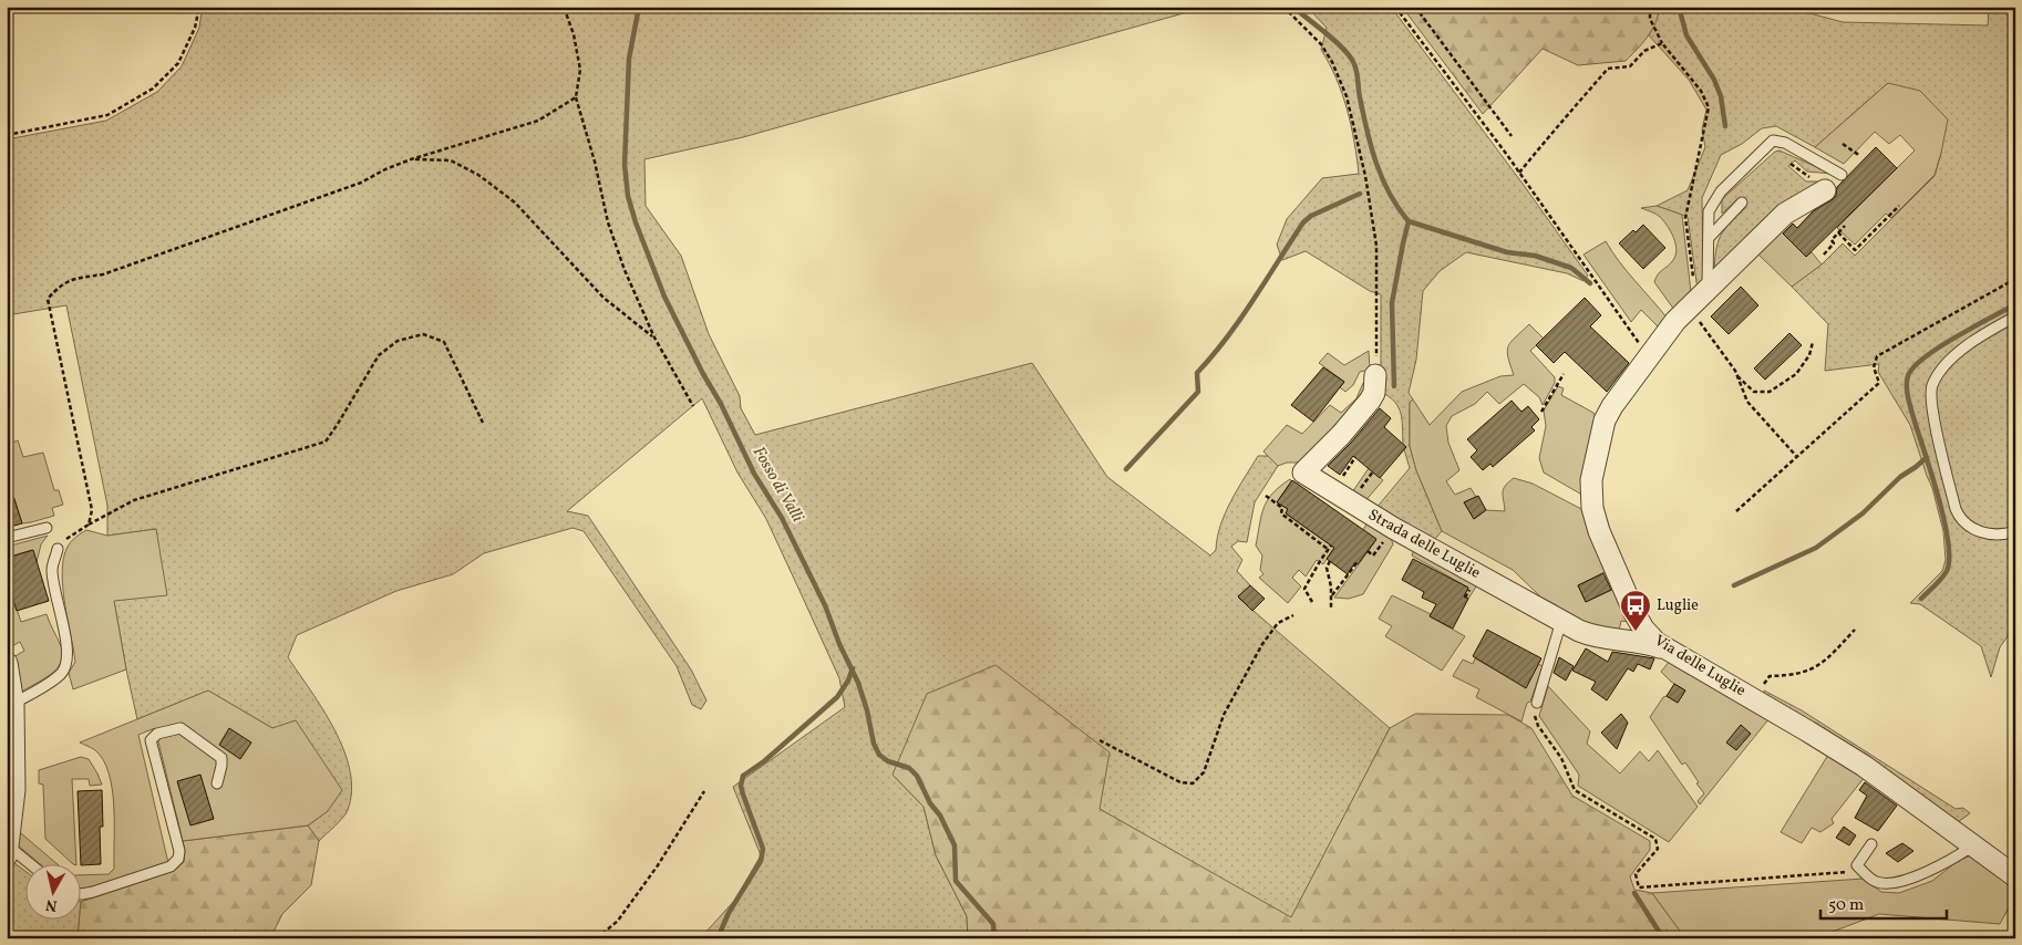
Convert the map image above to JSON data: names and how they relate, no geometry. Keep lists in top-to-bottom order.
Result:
{
  "streets": {
    "street": ["Strada delle Luglie", "Via delle Luglie"]
  },
  "crossings": [
    ["Strada delle Luglie", "Via delle Luglie"]
  ],
  "water": ["Fosso di Valli"],
  "places": {
    "bus stop": ["Luglie"]
  },
  "scale_bar": "50 m",
  "north": "bottom"
}
